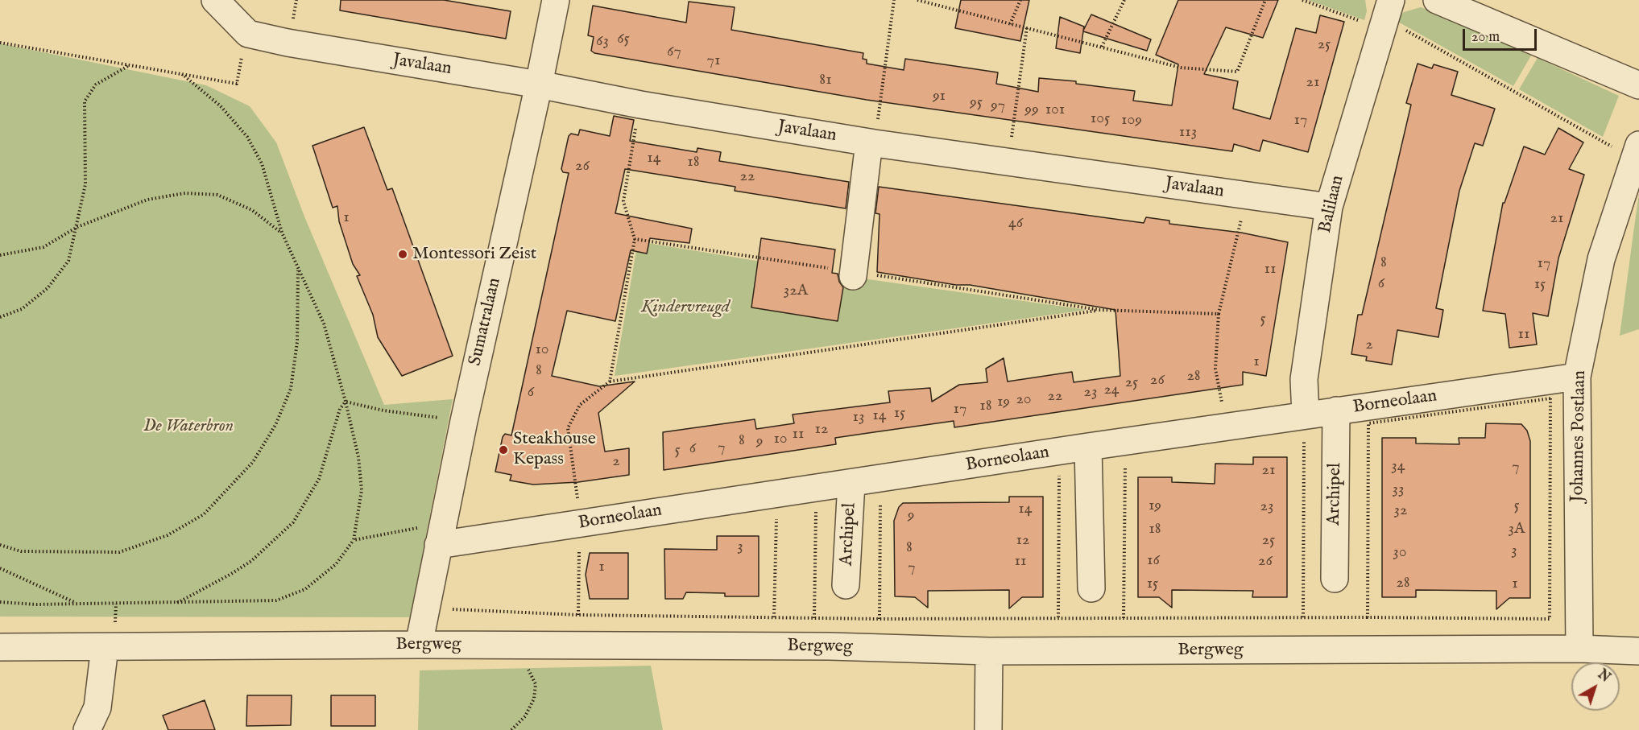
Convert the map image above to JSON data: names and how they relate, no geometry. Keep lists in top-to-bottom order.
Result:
{
  "streets": {
    "street": [
      "Javalaan",
      "Balilaan",
      "Sumatralaan",
      "Borneolaan",
      "Johannes Postlaan",
      "Archipel",
      "Bergweg"
    ]
  },
  "crossings": [
    ["Javalaan", "Balilaan"],
    ["Javalaan", "Sumatralaan"],
    ["Balilaan", "Borneolaan"],
    ["Sumatralaan", "Borneolaan"],
    ["Sumatralaan", "Bergweg"],
    ["Borneolaan", "Johannes Postlaan"],
    ["Borneolaan", "Archipel"],
    ["Johannes Postlaan", "Bergweg"]
  ],
  "parks": ["Kindervreugd", "De Waterbron"],
  "places": ["Montessori Zeist", "Steakhouse Kepass"],
  "house_numbers": [
    "65",
    "63",
    "25",
    "67",
    "71",
    "81",
    "21",
    "91",
    "95",
    "97",
    "99",
    "101",
    "105",
    "109",
    "17",
    "113",
    "14",
    "18",
    "26",
    "22",
    "1",
    "21",
    "46",
    "8",
    "17",
    "11",
    "6",
    "15",
    "32A",
    "5",
    "11",
    "2",
    "10",
    "1",
    "8",
    "28",
    "26",
    "25",
    "24",
    "6",
    "23",
    "22",
    "20",
    "19",
    "18",
    "17",
    "15",
    "14",
    "13",
    "12",
    "11",
    "10",
    "8",
    "9",
    "7",
    "6",
    "5",
    "2",
    "34",
    "7",
    "21",
    "33",
    "19",
    "5",
    "23",
    "14",
    "32",
    "9",
    "18",
    "3A",
    "12",
    "25",
    "3",
    "8",
    "3",
    "30",
    "16",
    "11",
    "26",
    "1",
    "7",
    "28",
    "15",
    "1"
  ],
  "scale_bar": "20 m",
  "north": "top right"
}
